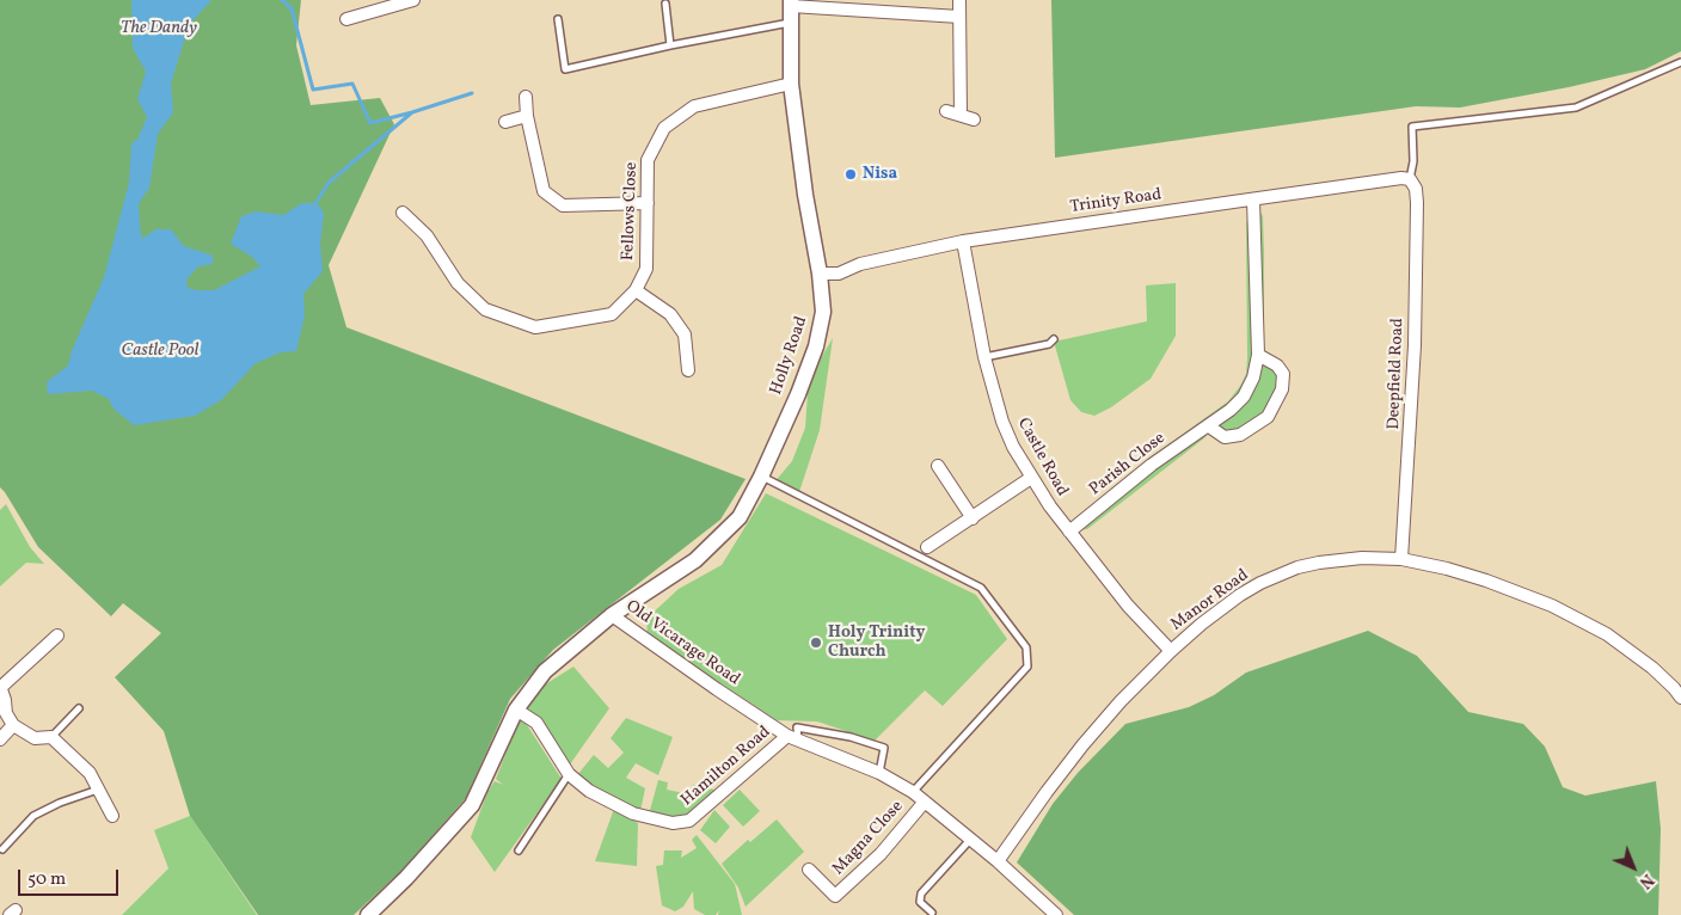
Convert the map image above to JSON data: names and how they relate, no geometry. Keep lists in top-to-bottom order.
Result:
{
  "streets": {
    "street": [
      "Trinity Road",
      "Fellows Close",
      "Holly Road",
      "Deepfield Road",
      "Castle Road",
      "Parish Close",
      "Manor Road",
      "Old Vicarage Road",
      "Hamilton Road",
      "Magna Close"
    ]
  },
  "crossings": [
    ["Trinity Road", "Holly Road"],
    ["Trinity Road", "Deepfield Road"],
    ["Trinity Road", "Castle Road"],
    ["Trinity Road", "Parish Close"],
    ["Fellows Close", "Holly Road"],
    ["Holly Road", "Old Vicarage Road"],
    ["Deepfield Road", "Manor Road"],
    ["Castle Road", "Parish Close"],
    ["Castle Road", "Manor Road"],
    ["Manor Road", "Old Vicarage Road"],
    ["Old Vicarage Road", "Hamilton Road"],
    ["Old Vicarage Road", "Magna Close"]
  ],
  "water": ["The Dandy", "Castle Pool"],
  "places": ["Nisa", "Holy Trinity Church"],
  "scale_bar": "50 m",
  "north": "bottom right"
}
